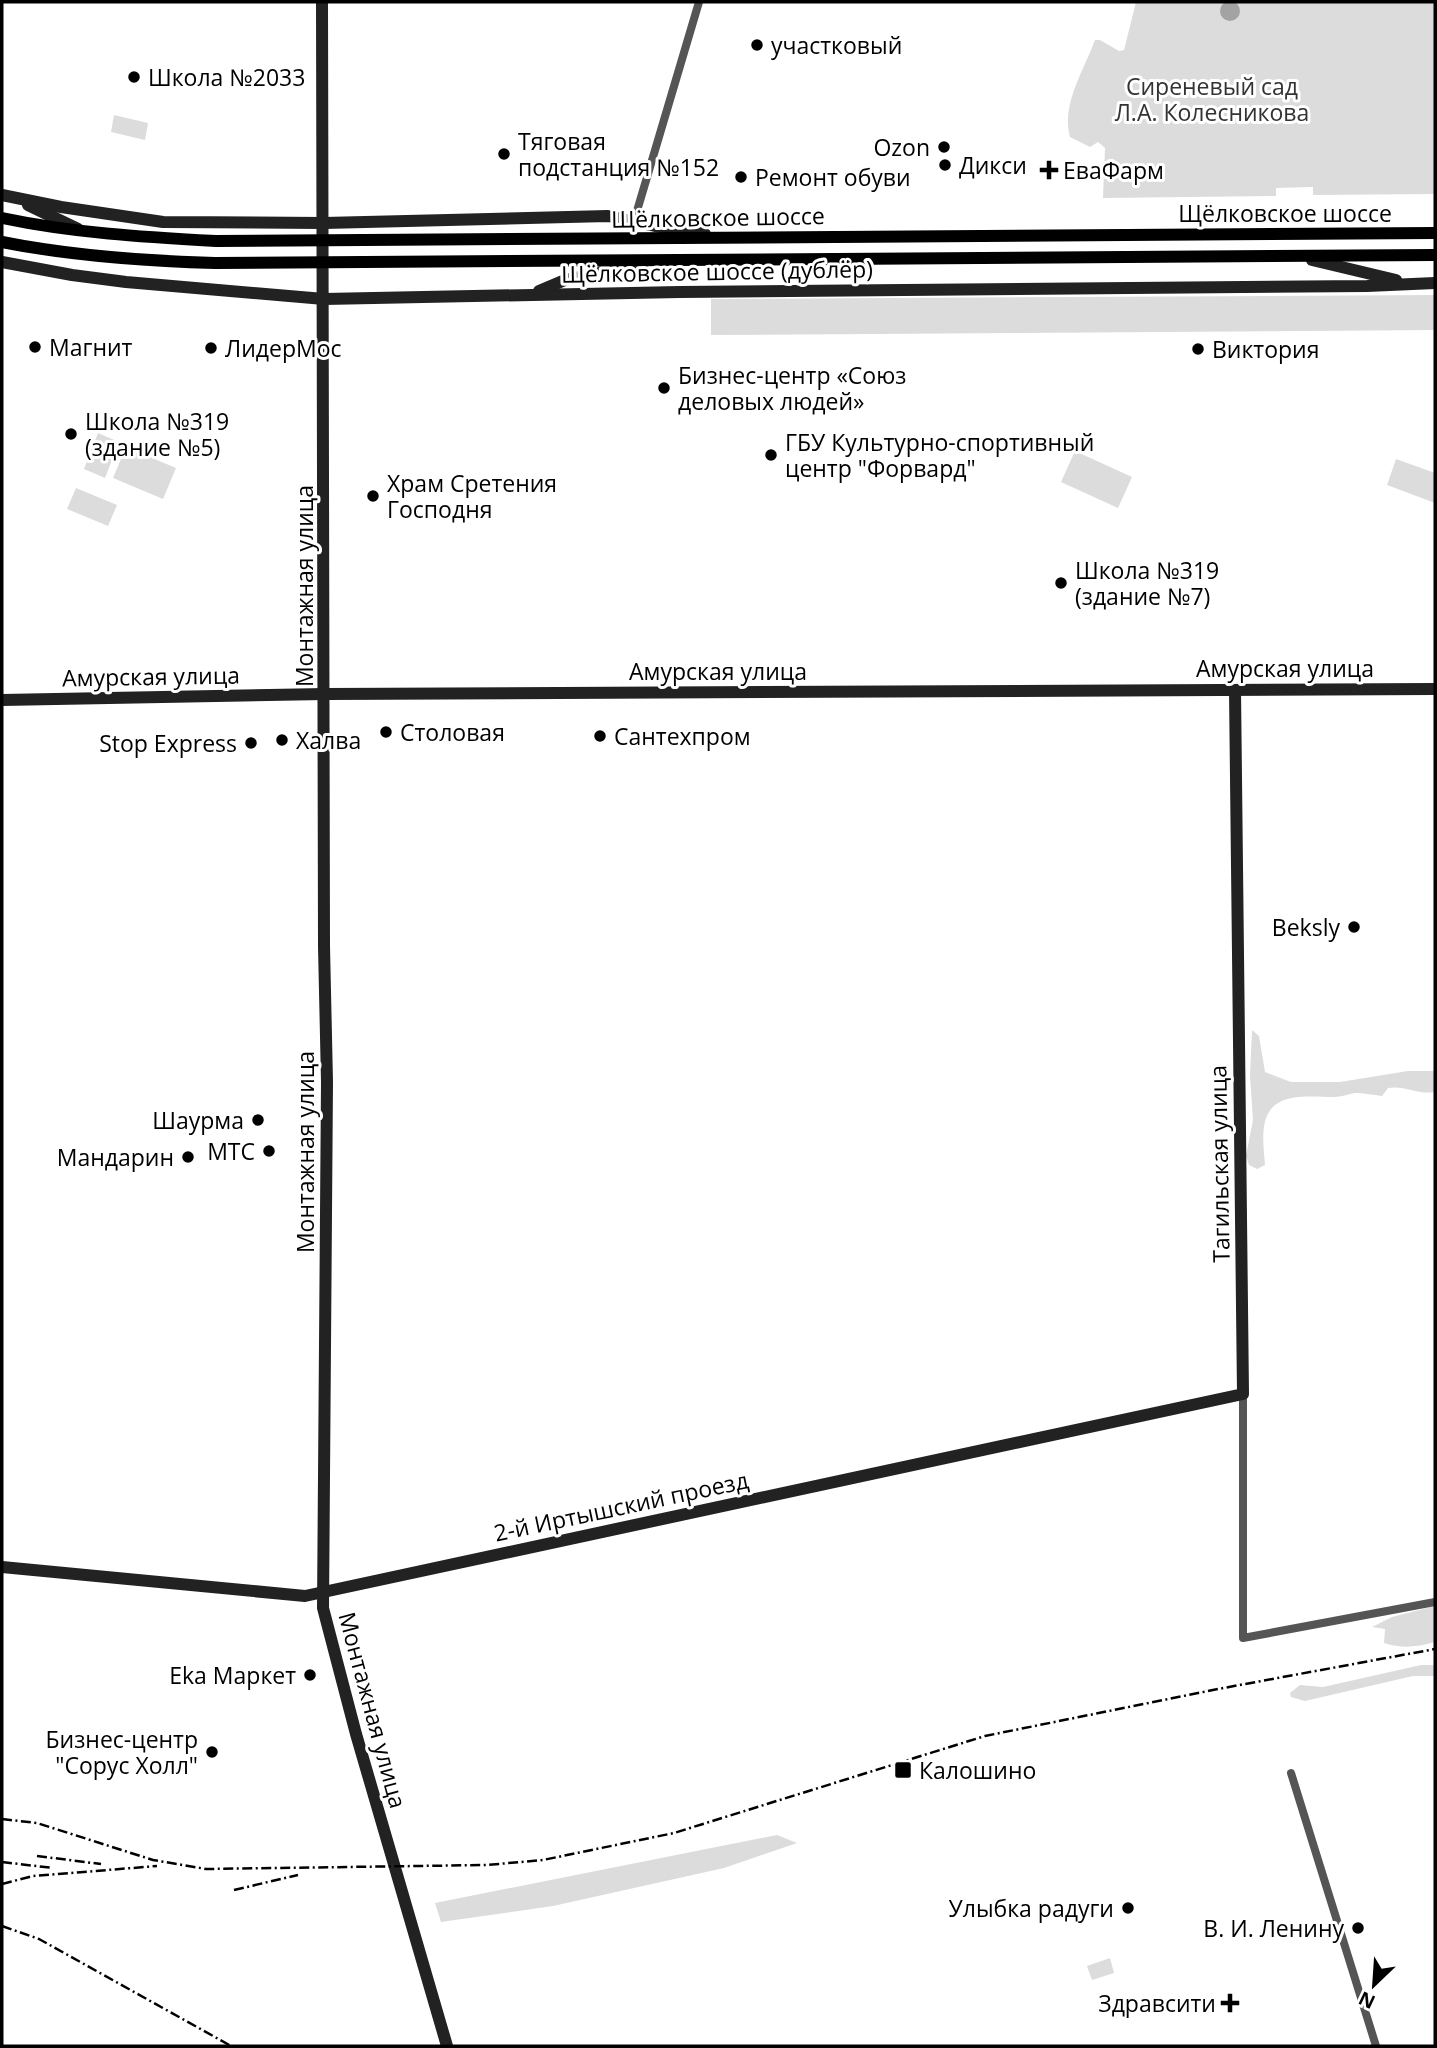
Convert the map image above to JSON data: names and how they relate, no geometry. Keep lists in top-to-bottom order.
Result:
{
  "streets": {
    "main road": ["Щёлковское шоссе"],
    "street": [
      "Щёлковское шоссе (дублёр)",
      "Монтажная улица",
      "Амурская улица",
      "Тагильская улица",
      "2-й Иртышский проезд"
    ]
  },
  "crossings": [
    ["Щёлковское шоссе", "Щёлковское шоссе (дублёр)"],
    ["Щёлковское шоссе", "Монтажная улица"],
    ["Щёлковское шоссе (дублёр)", "Монтажная улица"],
    ["Монтажная улица", "Амурская улица"],
    ["Монтажная улица", "2-й Иртышский проезд"],
    ["Амурская улица", "Тагильская улица"],
    ["Тагильская улица", "2-й Иртышский проезд"]
  ],
  "parks": ["Сиреневый сад Л.А. Колесникова"],
  "places": {
    "other": [
      "участковый",
      "Школа №2033",
      "Ozon",
      "Тяговая подстанция №152",
      "Дикси",
      "Ремонт обуви",
      "Магнит",
      "ЛидерМос",
      "Виктория",
      "Бизнес-центр «Союз деловых людей»",
      "Школа №319 (здание №5)",
      "ГБУ Культурно-спортивный центр \"Форвард\"",
      "Храм Сретения Господня",
      "Школа №319 (здание №7)",
      "Столовая",
      "Сантехпром",
      "Халва",
      "Stop Express",
      "Beksly",
      "Шаурма",
      "МТС",
      "Мандарин",
      "Eka Маркет",
      "Бизнес-центр \"Сорус Холл\"",
      "Улыбка радуги",
      "В. И. Ленину"
    ],
    "health": ["ЕваФарм", "Здравсити"],
    "transit": ["Калошино"]
  },
  "north": "bottom left"
}
